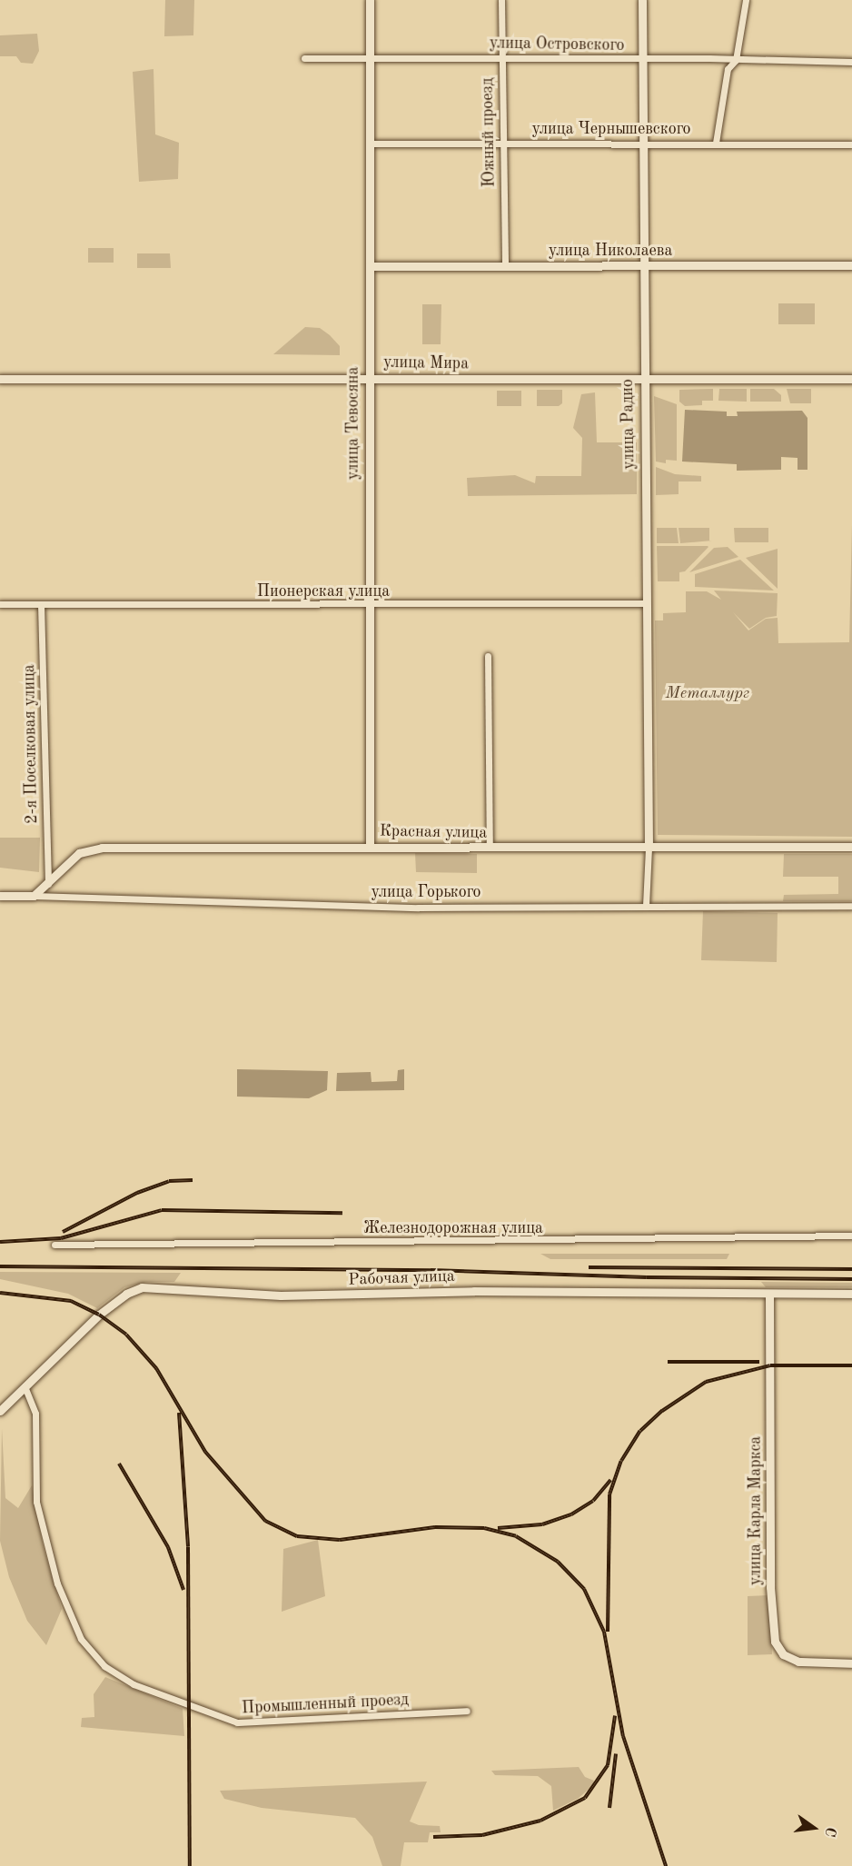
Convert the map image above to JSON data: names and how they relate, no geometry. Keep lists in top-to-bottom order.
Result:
{
  "streets": {
    "main road": [
      "улица Николаева",
      "улица Мира",
      "улица Тевосяна",
      "улица Радио",
      "Красная улица",
      "улица Горького",
      "Рабочая улица",
      "улица Карла Маркса"
    ],
    "street": [
      "улица Островского",
      "улица Чернышевского",
      "Южный проезд",
      "Пионерская улица",
      "2-я Поселковая улица",
      "Железнодорожная улица",
      "Промышленный проезд"
    ]
  },
  "crossings": [
    ["улица Островского", "Южный проезд"],
    ["улица Островского", "улица Тевосяна"],
    ["улица Островского", "улица Радио"],
    ["улица Чернышевского", "Южный проезд"],
    ["улица Чернышевского", "улица Тевосяна"],
    ["улица Чернышевского", "улица Радио"],
    ["Южный проезд", "улица Николаева"],
    ["улица Николаева", "улица Тевосяна"],
    ["улица Николаева", "улица Радио"],
    ["улица Мира", "улица Тевосяна"],
    ["улица Мира", "улица Радио"],
    ["улица Тевосяна", "Пионерская улица"],
    ["улица Тевосяна", "Красная улица"],
    ["улица Радио", "Пионерская улица"],
    ["улица Радио", "Красная улица"],
    ["Пионерская улица", "2-я Поселковая улица"],
    ["2-я Поселковая улица", "Красная улица"],
    ["Красная улица", "улица Горького"],
    ["Рабочая улица", "улица Карла Маркса"],
    ["Рабочая улица", "Промышленный проезд"]
  ],
  "parks": ["Металлург"],
  "north": "right"
}
